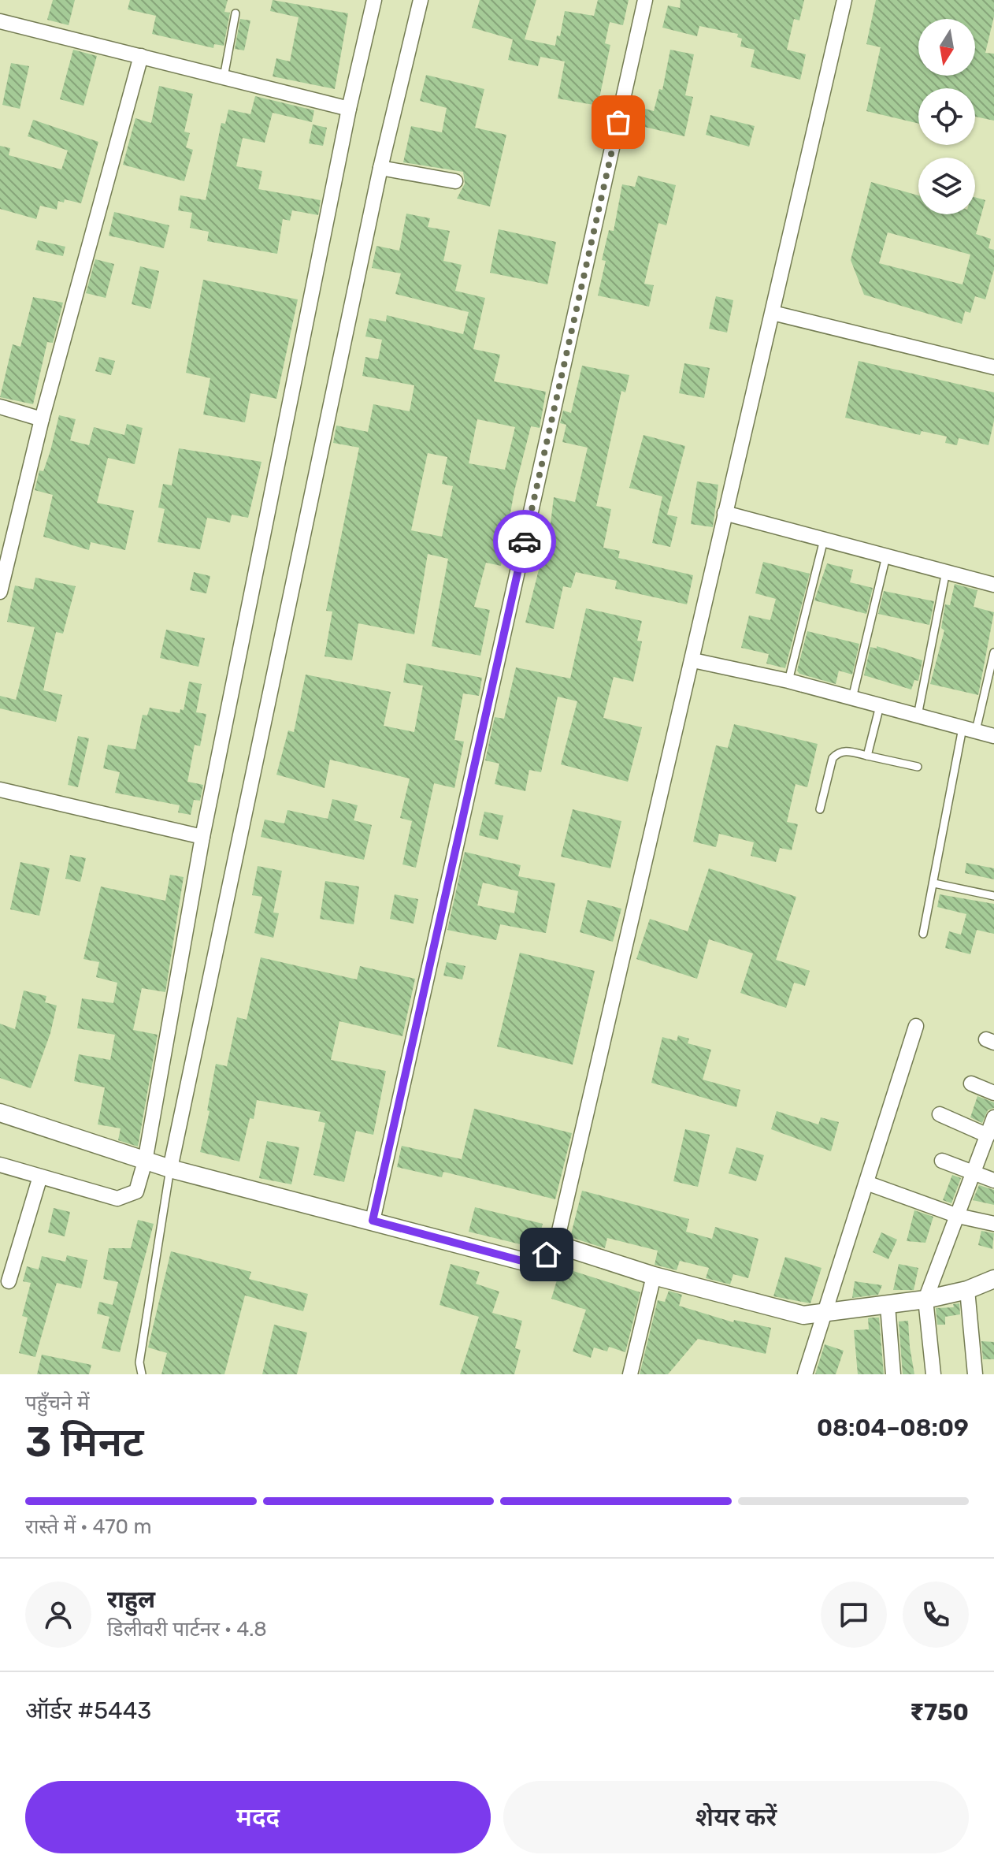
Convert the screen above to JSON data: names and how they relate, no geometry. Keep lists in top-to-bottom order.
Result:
{
  "north": "bottom",
  "page": {
    "heading": ["3 मिनट", "पहुँचने में", "08:04–08:09"],
    "panel": [
      "राहुल",
      "डिलीवरी पार्टनर · 4.8",
      "ऑर्डर #5443",
      "₹750"
    ],
    "bar": "रास्ते में · 470 m",
    "buttons": ["मदद", "शेयर करें"]
  }
}
